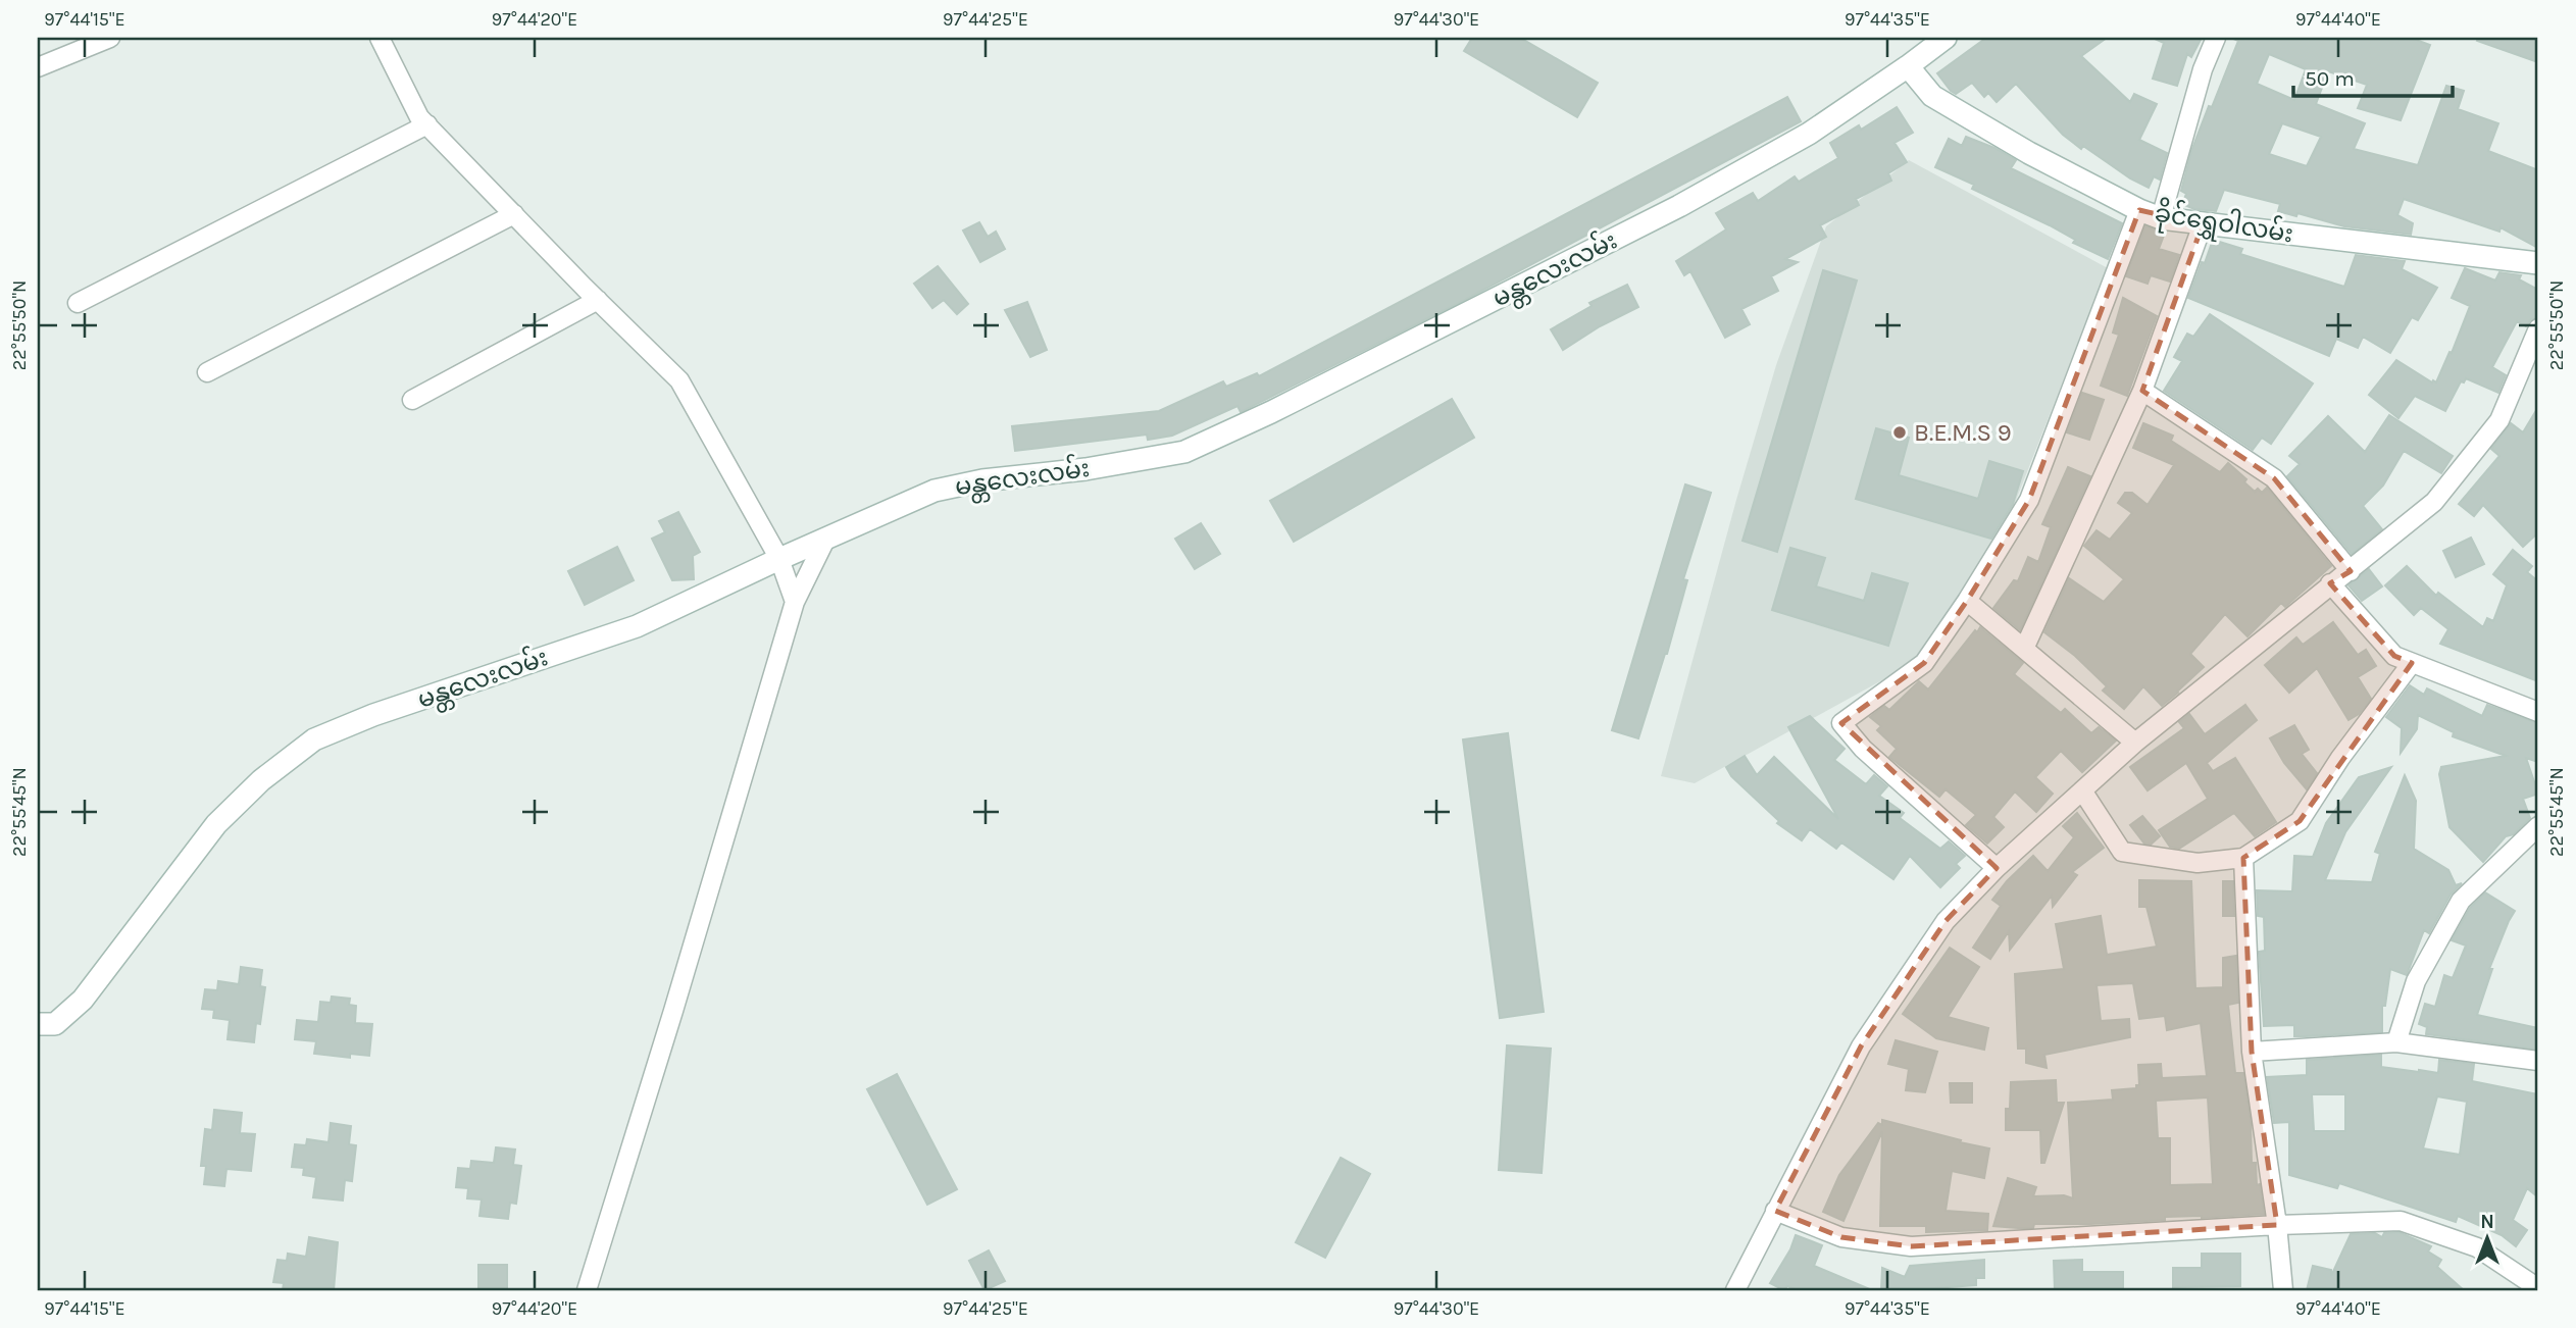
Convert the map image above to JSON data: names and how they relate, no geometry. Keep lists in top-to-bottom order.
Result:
{
  "streets": {
    "main road": ["ခိုင်ရွှေဝါလမ်း", "မန္တလေးလမ်း"]
  },
  "crossings": [
    ["ခိုင်ရွှေဝါလမ်း", "မန္တလေးလမ်း"]
  ],
  "places": ["B.E.M.S 9"],
  "scale_bar": "50 m",
  "north": "top",
  "coordinates": [
    "97°44'15\"E",
    "97°44'20\"E",
    "97°44'25\"E",
    "97°44'30\"E",
    "97°44'35\"E",
    "97°44'40\"E",
    "22°55'50\"N",
    "22°55'45\"N"
  ]
}
